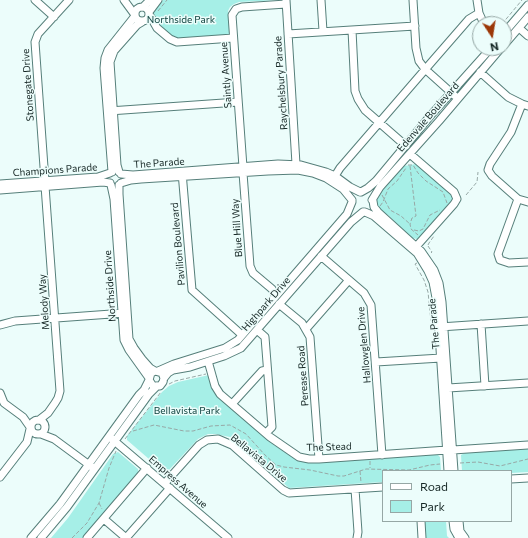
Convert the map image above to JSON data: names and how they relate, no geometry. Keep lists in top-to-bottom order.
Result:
{
  "streets": {
    "street": [
      "Saintly Avenue",
      "Raychelsbury Parade",
      "Stonegate Drive",
      "Edenvale Boulevard",
      "The Parade",
      "Champions Parade",
      "Blue Hill Way",
      "Pavilion Boulevard",
      "Northside Drive",
      "Melody Way",
      "Highpark Drive",
      "Hallowglen Drive",
      "Perease Road",
      "The Stead",
      "Bellavista Drive",
      "Empress Avenue"
    ]
  },
  "crossings": [
    ["Saintly Avenue", "Raychelsbury Parade"],
    ["Saintly Avenue", "The Parade"],
    ["Saintly Avenue", "Blue Hill Way"],
    ["Raychelsbury Parade", "The Parade"],
    ["Stonegate Drive", "Champions Parade"],
    ["Stonegate Drive", "Melody Way"],
    ["Edenvale Boulevard", "The Parade"],
    ["Edenvale Boulevard", "Highpark Drive"],
    ["The Parade", "Champions Parade"],
    ["The Parade", "Blue Hill Way"],
    ["The Parade", "Pavilion Boulevard"],
    ["The Parade", "Northside Drive"],
    ["The Parade", "Highpark Drive"],
    ["The Parade", "The Stead"],
    ["Champions Parade", "Northside Drive"],
    ["Champions Parade", "Melody Way"],
    ["Blue Hill Way", "Highpark Drive"],
    ["Pavilion Boulevard", "Highpark Drive"],
    ["Northside Drive", "Highpark Drive"],
    ["Highpark Drive", "Hallowglen Drive"],
    ["Highpark Drive", "Perease Road"],
    ["Highpark Drive", "The Stead"],
    ["Hallowglen Drive", "The Stead"],
    ["Perease Road", "The Stead"],
    ["Bellavista Drive", "Empress Avenue"]
  ],
  "parks": ["Northside Park", "Bellavista Park"],
  "legend": ["Road", "Park"],
  "north": "bottom"
}
